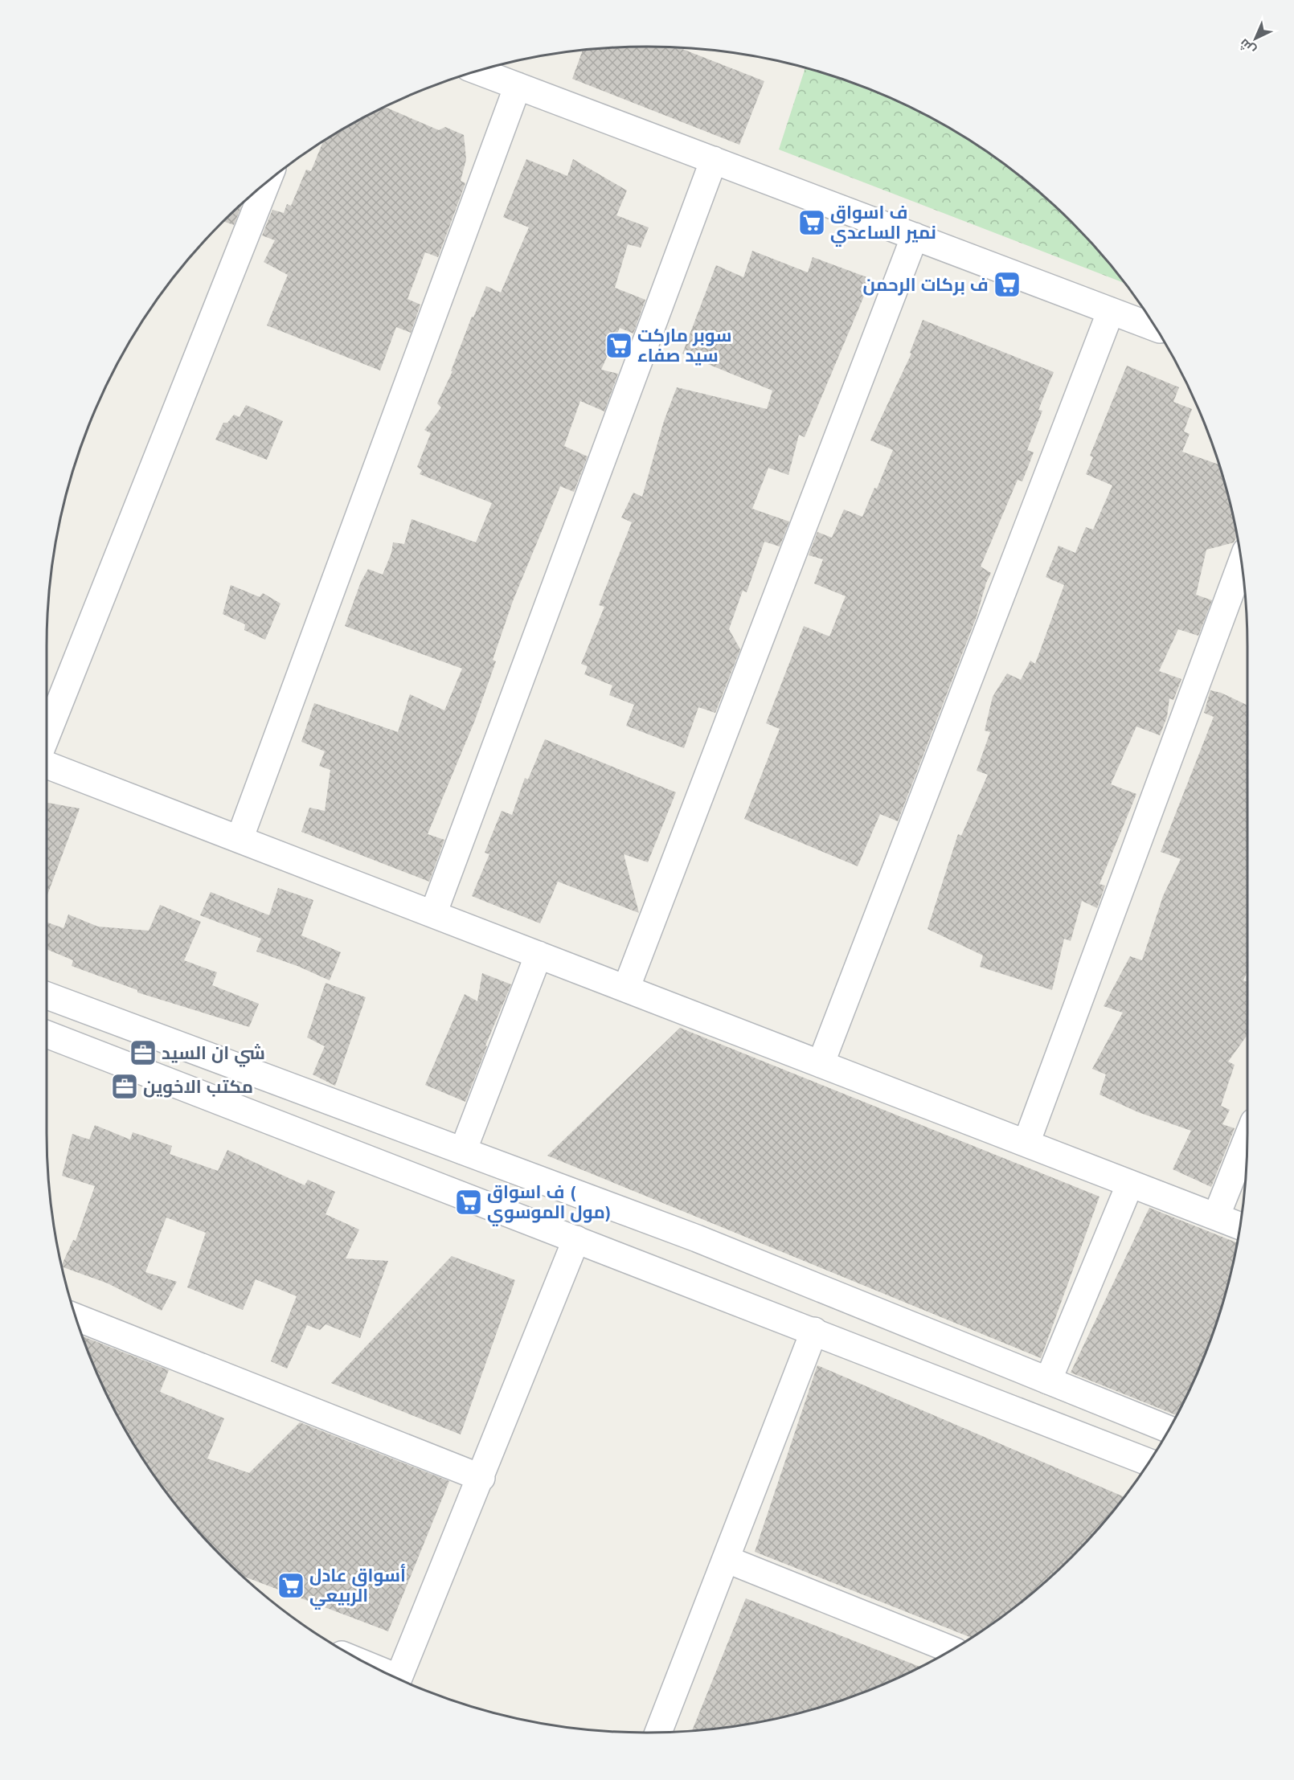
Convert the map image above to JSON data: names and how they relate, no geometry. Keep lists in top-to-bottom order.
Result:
{
  "places": {
    "supermarket": [
      "ف اسواق نمير الساعدي",
      "ف بركات الرحمن",
      "سوبر ماركت سيد صفاء",
      "ف اسواق ( مول الموسوي)",
      "أسواق عادل الربيعي"
    ],
    "office": ["شي ان السيد", "مكتب الاخوين"]
  },
  "north": "bottom left"
}
